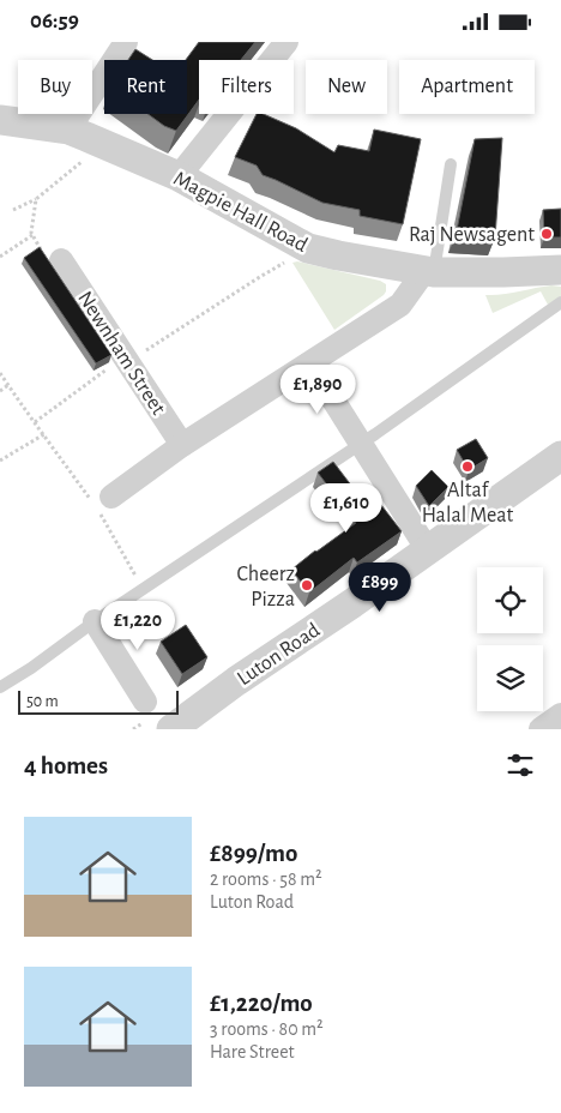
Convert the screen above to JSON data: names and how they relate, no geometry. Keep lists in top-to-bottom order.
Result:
{
  "streets": {
    "street": ["Magpie Hall Road", "Newnham Street", "Luton Road"]
  },
  "places": ["Raj Newsagent", "Altaf Halal Meat", "Cheerz Pizza"],
  "scale_bar": "50 m",
  "page": {
    "status": "06:59",
    "chip": [
      "Buy",
      "Rent",
      "Filters",
      "New",
      "Apartment"
    ],
    "price": [
      "£1,890",
      "£1,610",
      "£899",
      "£1,220"
    ],
    "scale": "50 m",
    "heading": "4 homes",
    "list": [
      {
        "name": "£899/mo",
        "note": "2 rooms · 58 m² · Luton Road"
      },
      {
        "name": "£1,220/mo",
        "note": "3 rooms · 80 m² · Hare Street"
      }
    ]
  }
}
